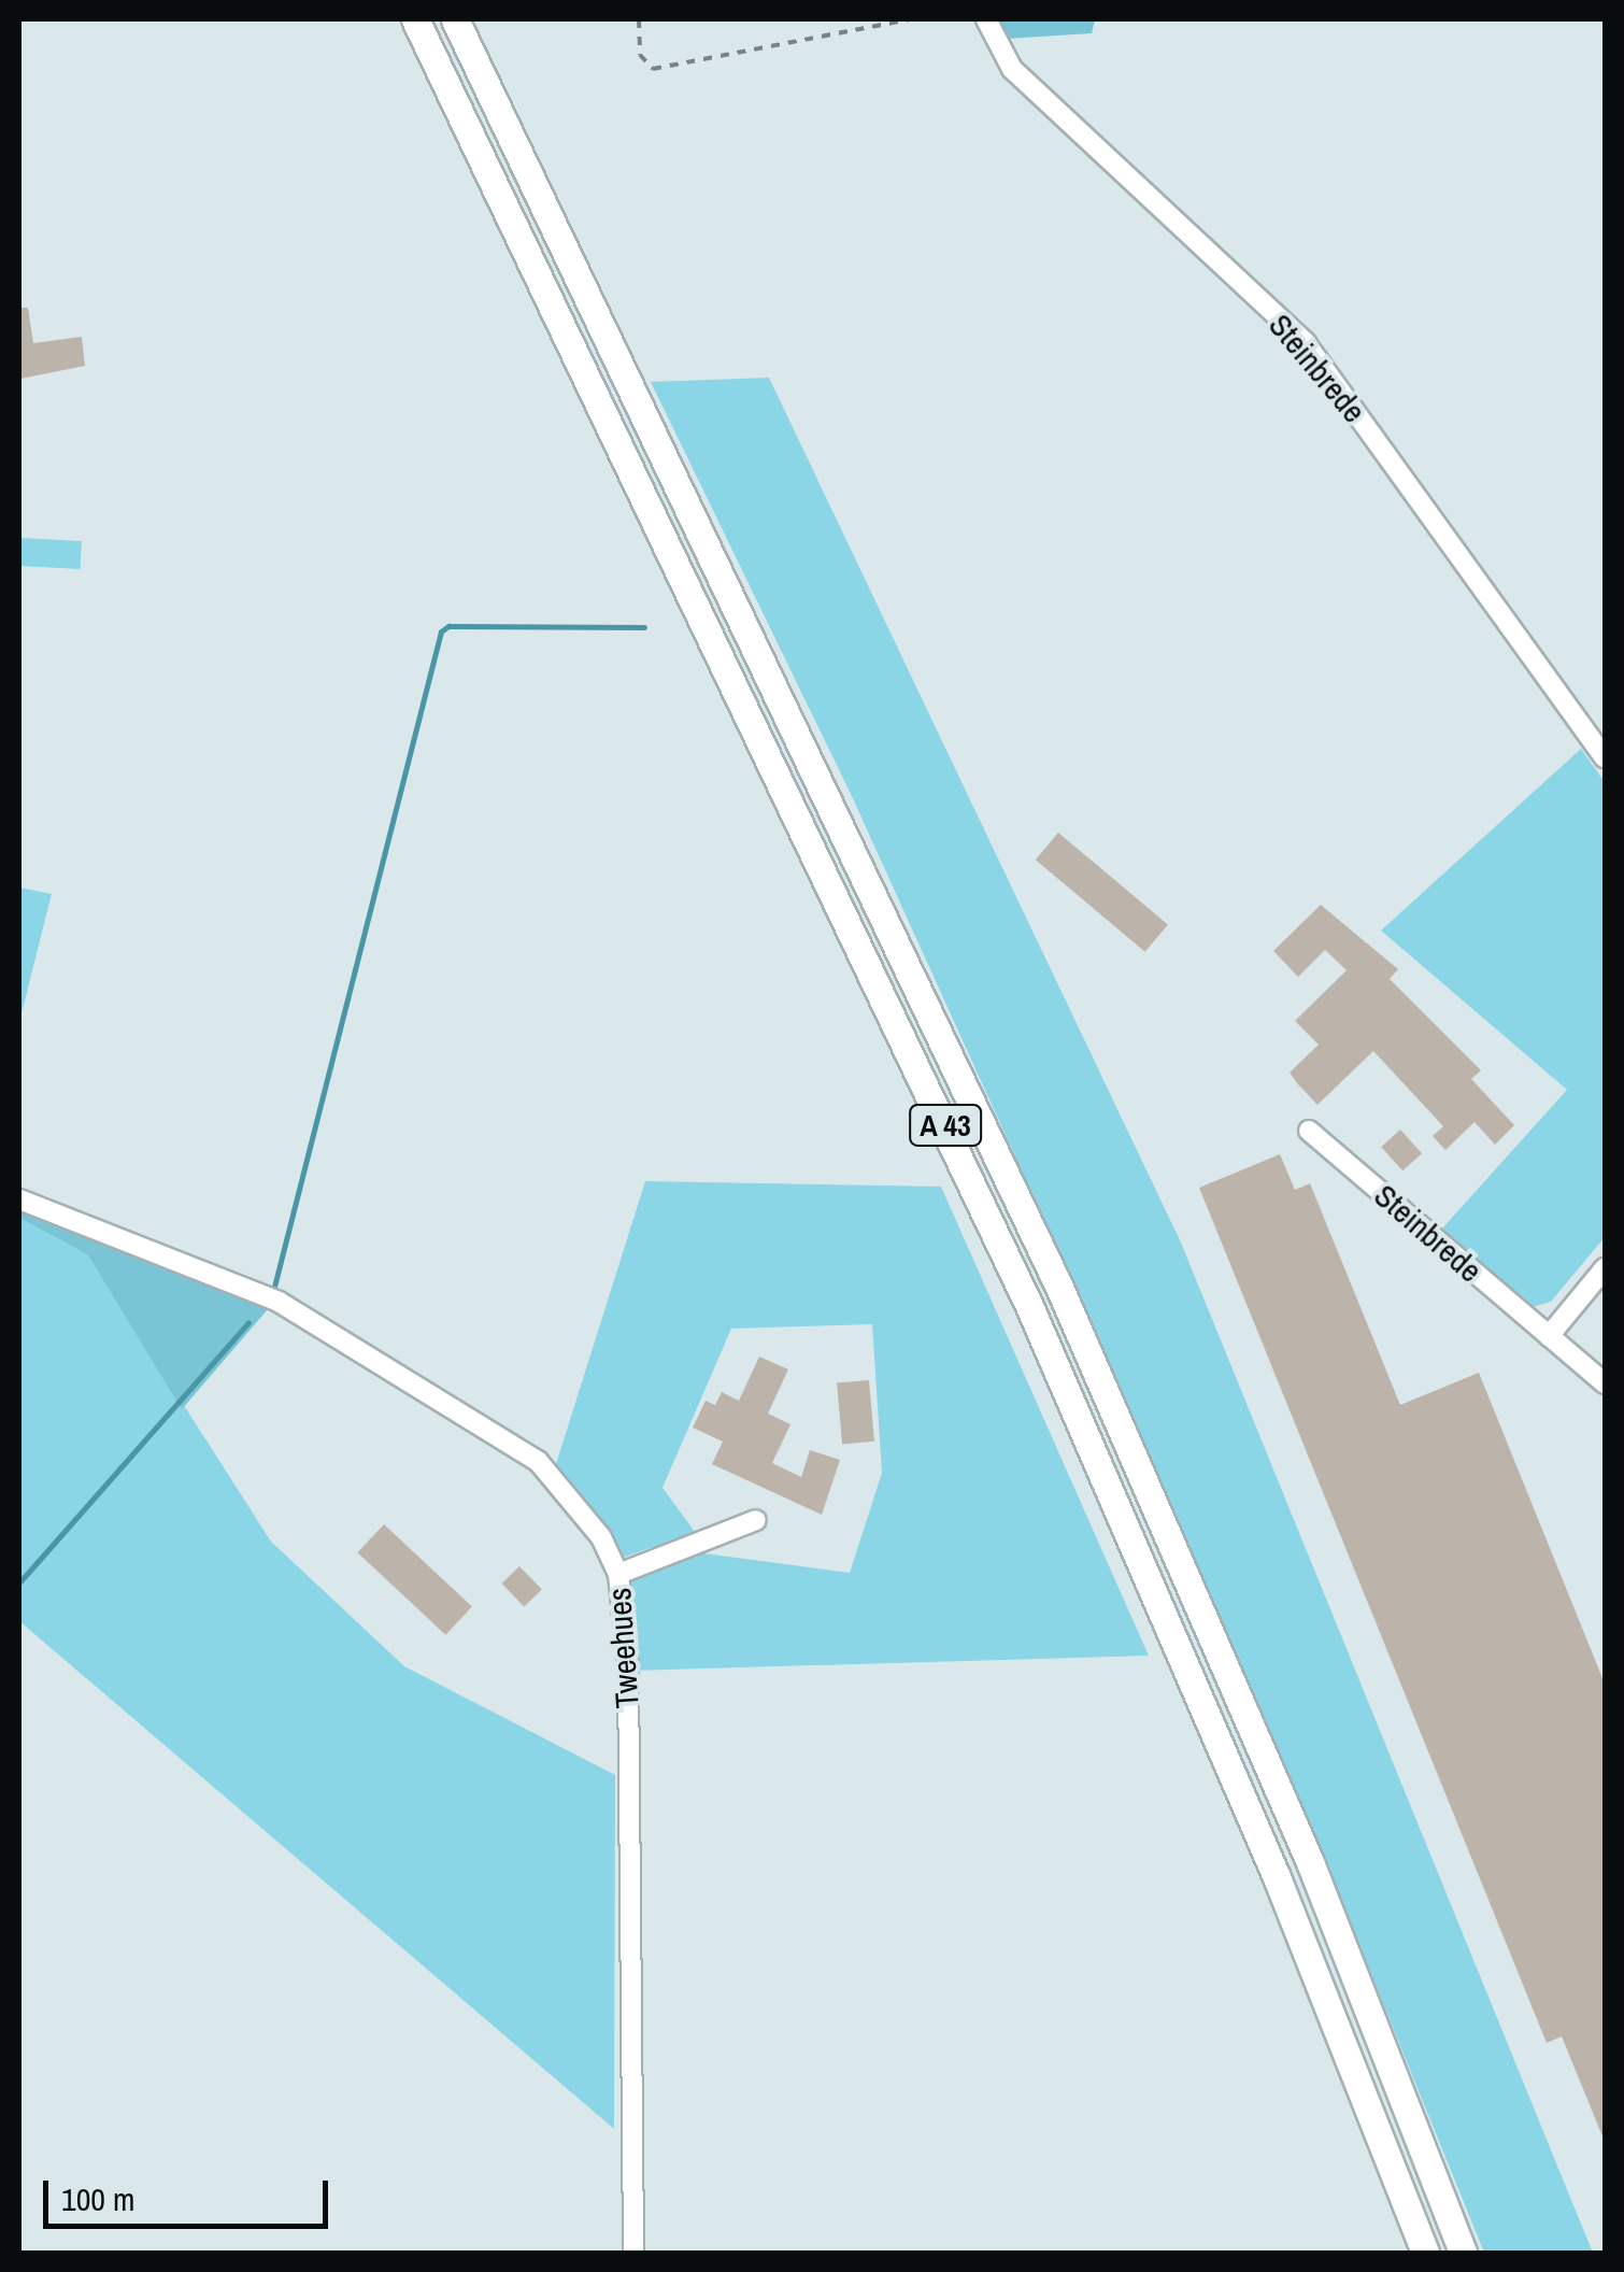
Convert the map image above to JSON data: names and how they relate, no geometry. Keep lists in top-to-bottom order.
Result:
{
  "streets": {
    "highway": ["A 43"],
    "street": ["Steinbrede", "Tweehues"]
  },
  "scale_bar": "100 m"
}
